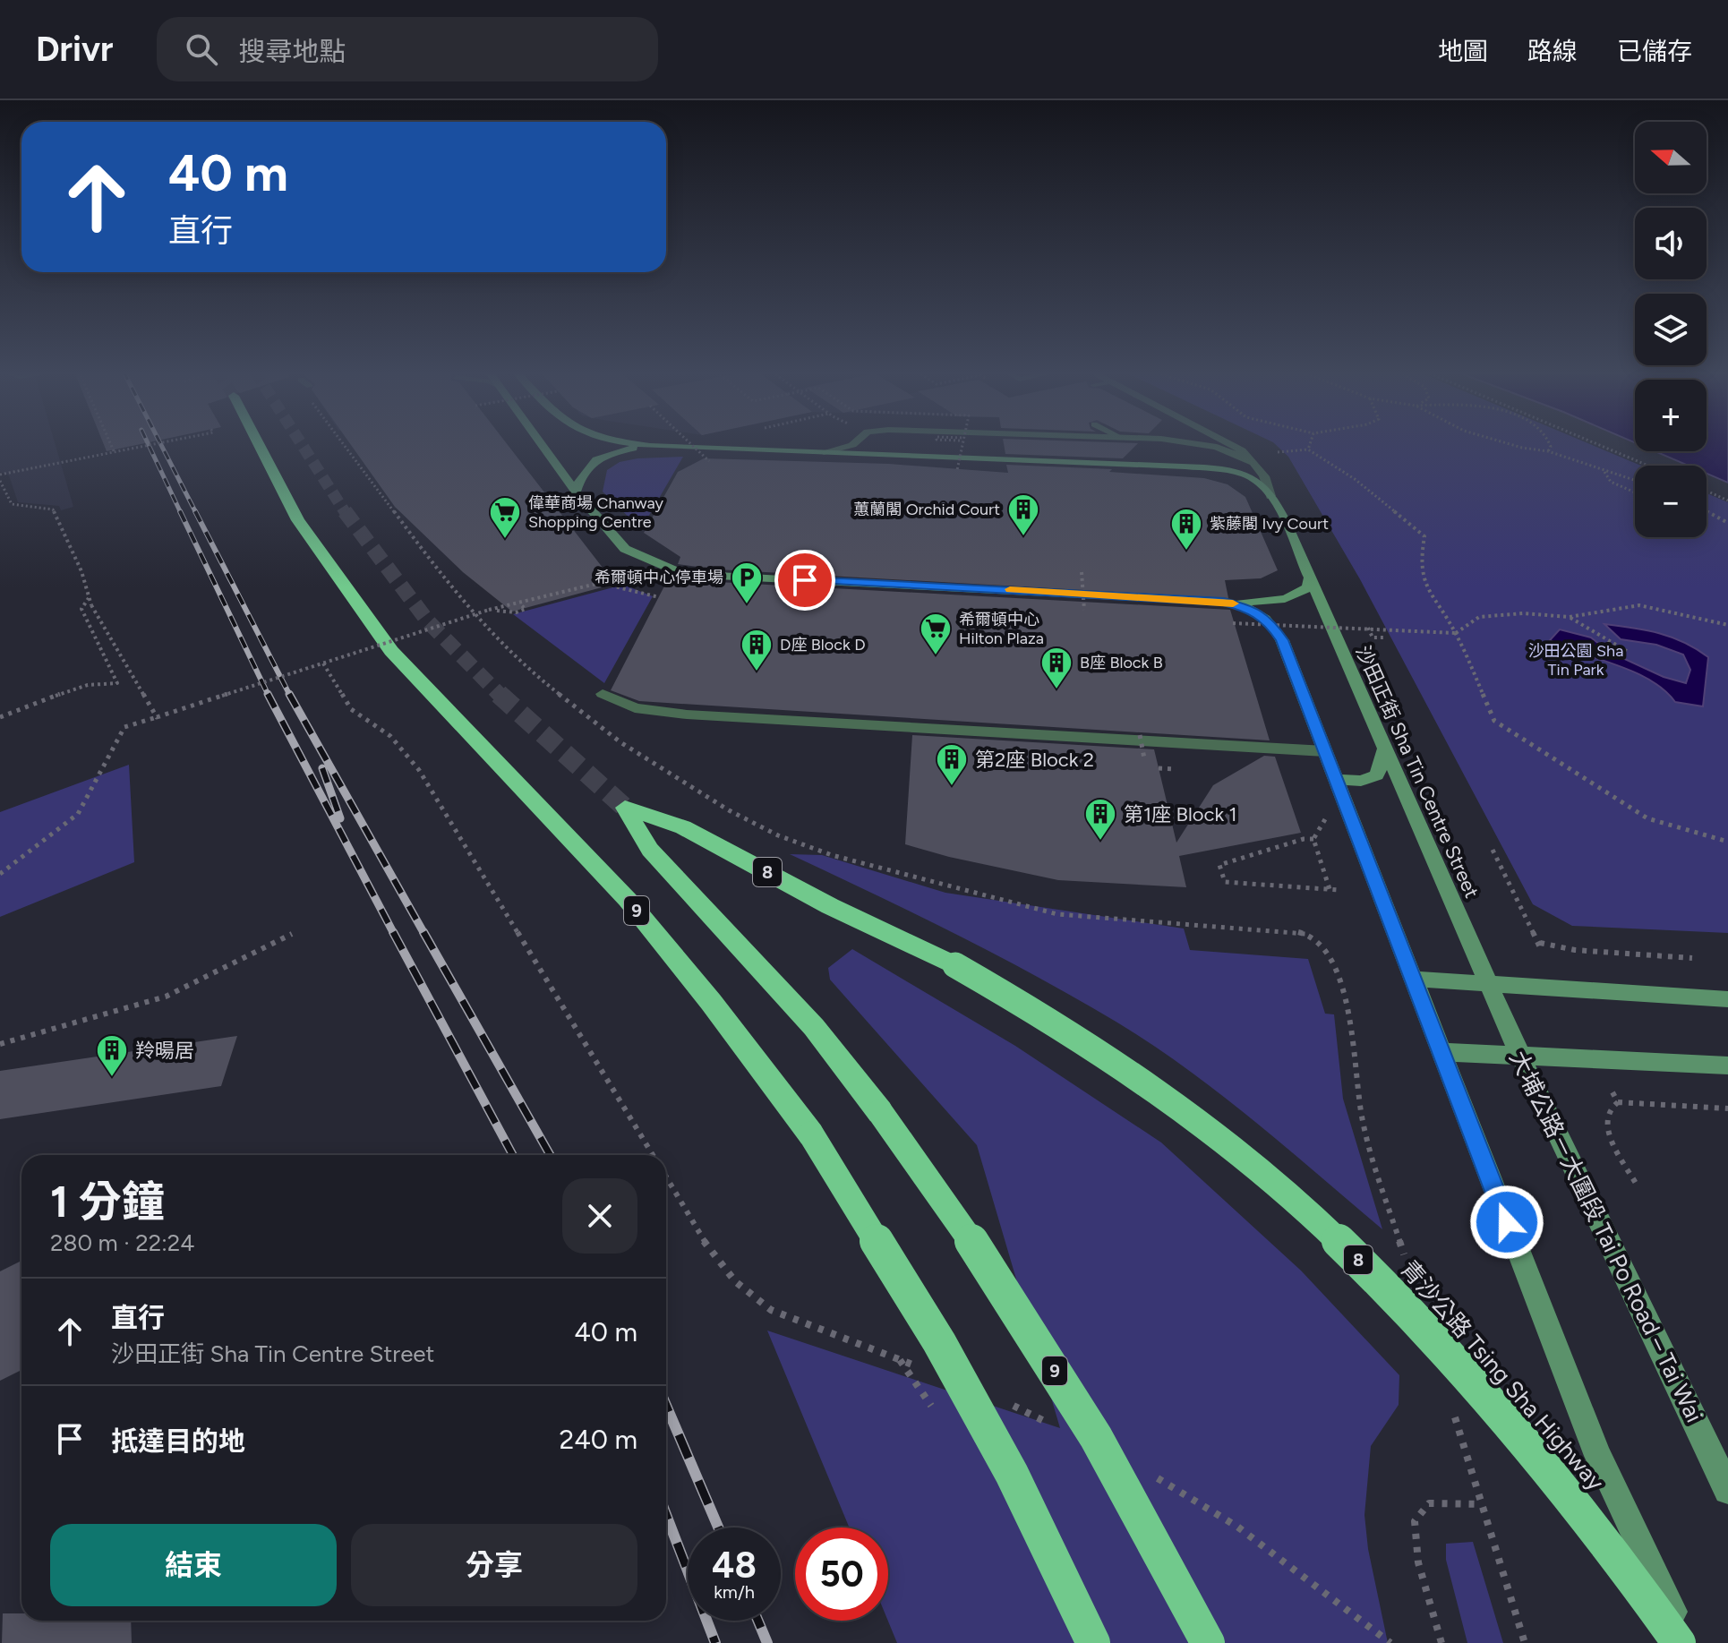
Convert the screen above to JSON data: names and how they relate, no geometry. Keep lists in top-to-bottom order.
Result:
{
  "streets": {
    "highway": ["8", "9", "青沙公路 Tsing Sha Highway"],
    "main road": ["沙田正街 Sha Tin Centre Street", "大埔公路－大圍段 Tai Po Road – Tai Wai"]
  },
  "crossings": [
    ["沙田正街 Sha Tin Centre Street", "大埔公路－大圍段 Tai Po Road – Tai Wai"],
    ["9", "青沙公路 Tsing Sha Highway"]
  ],
  "parks": ["沙田公園 Sha Tin Park"],
  "places": {
    "building": [
      "蕙蘭閣 Orchid Court",
      "紫藤閣 Ivy Court",
      "D座 Block D",
      "B座 Block B",
      "第2座 Block 2",
      "第1座 Block 1",
      "羚暘居"
    ],
    "supermarket": ["偉華商場 Chanway Shopping Centre", "希爾頓中心 Hilton Plaza"],
    "parking": ["希爾頓中心停車場"]
  },
  "north": "left",
  "page": {
    "header": "Drivr",
    "search": "搜尋地點",
    "nav": ["地圖", "路線", "已儲存"],
    "map_buttons": ["+", "−"],
    "turn": ["40 m", "直行"],
    "heading": ["1 分鐘", "280 m · 22:24"],
    "list": [
      {
        "name": "直行",
        "note": "沙田正街 Sha Tin Centre Street",
        "value": "40 m"
      },
      {
        "name": "抵達目的地",
        "value": "240 m"
      }
    ],
    "buttons": ["結束", "分享"],
    "speed": "48 km/h",
    "limit": "50"
  }
}
